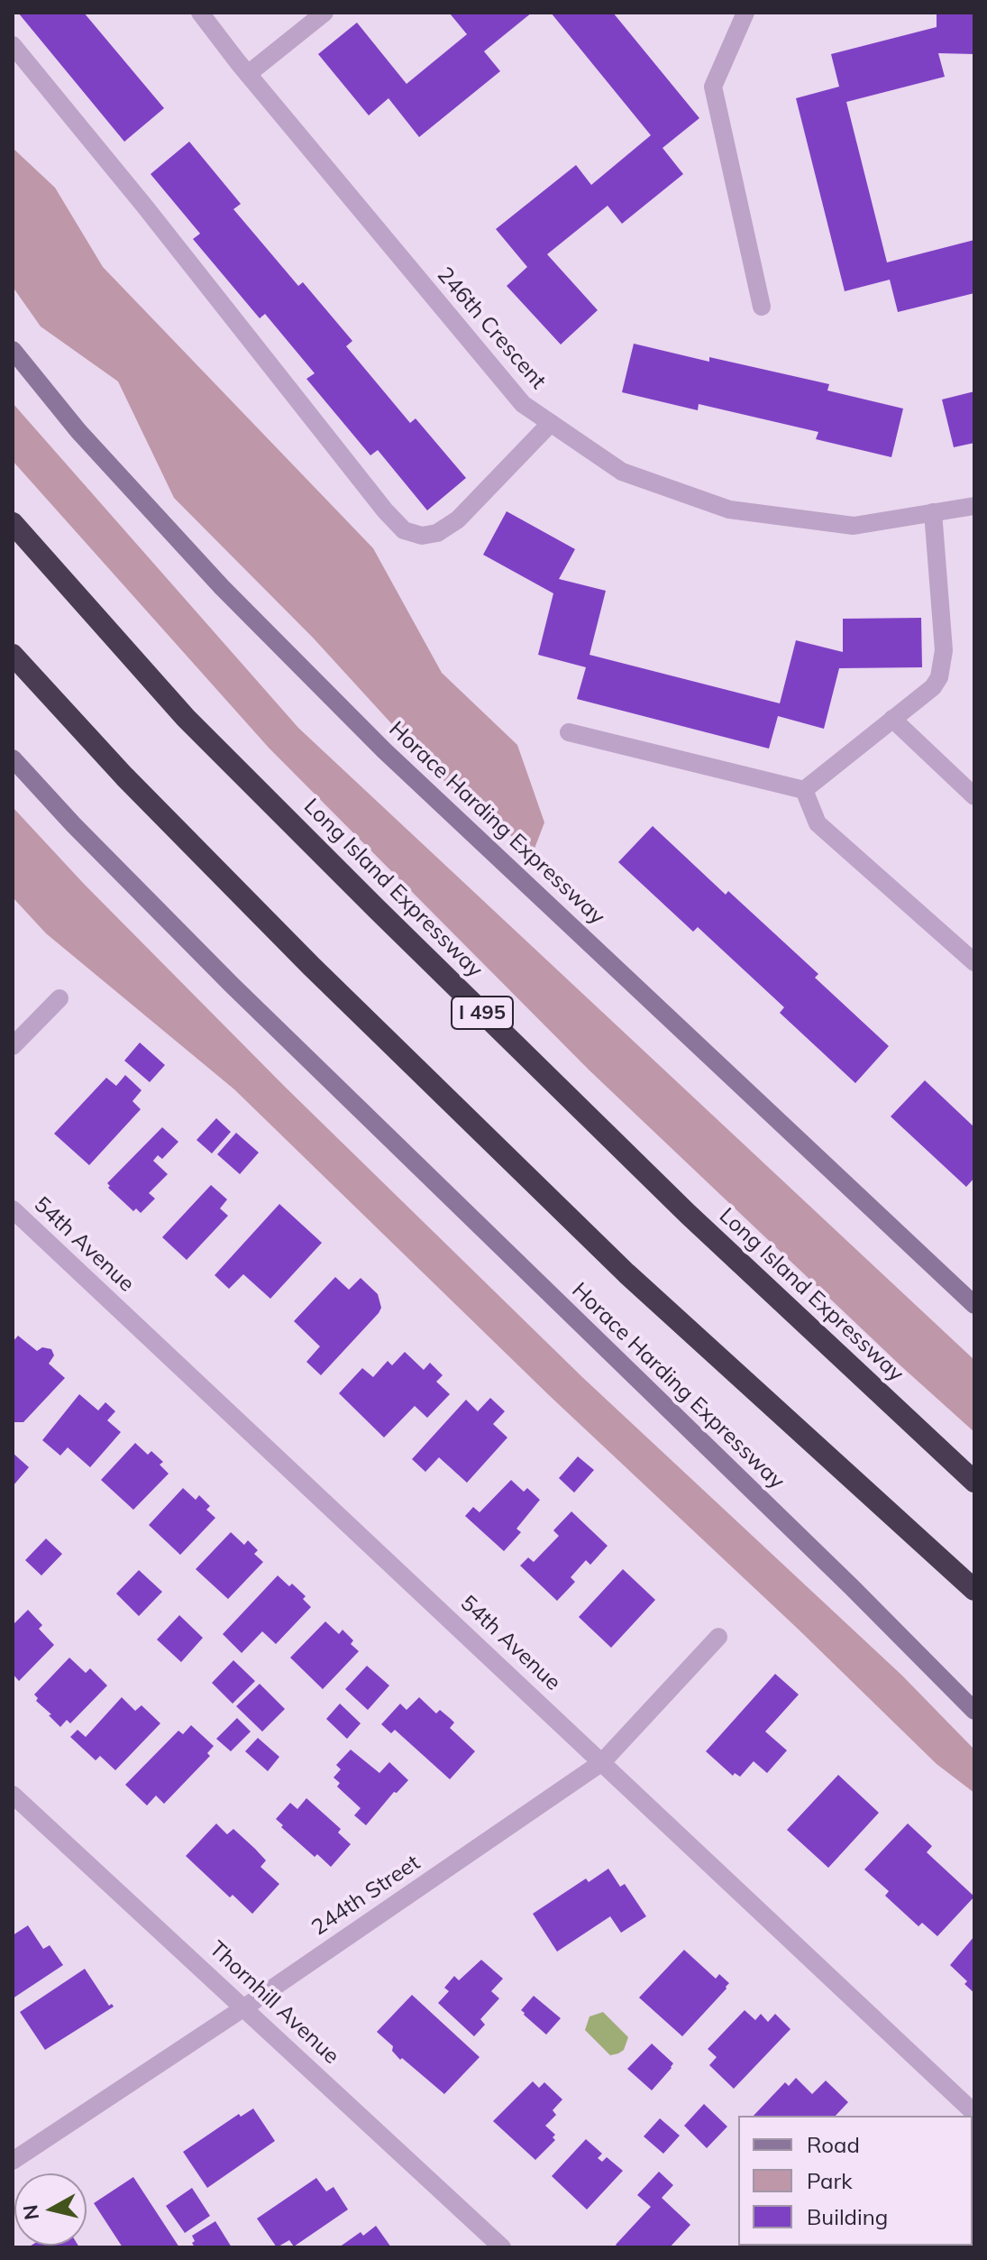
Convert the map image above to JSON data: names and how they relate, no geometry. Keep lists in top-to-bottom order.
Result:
{
  "streets": {
    "highway": ["Long Island Expressway", "I 495"],
    "main road": ["Horace Harding Expressway"],
    "street": [
      "246th Crescent",
      "54th Avenue",
      "244th Street",
      "Thornhill Avenue"
    ]
  },
  "crossings": [
    ["54th Avenue", "244th Street"],
    ["244th Street", "Thornhill Avenue"]
  ],
  "legend": ["Road", "Park", "Building"],
  "north": "left"
}
